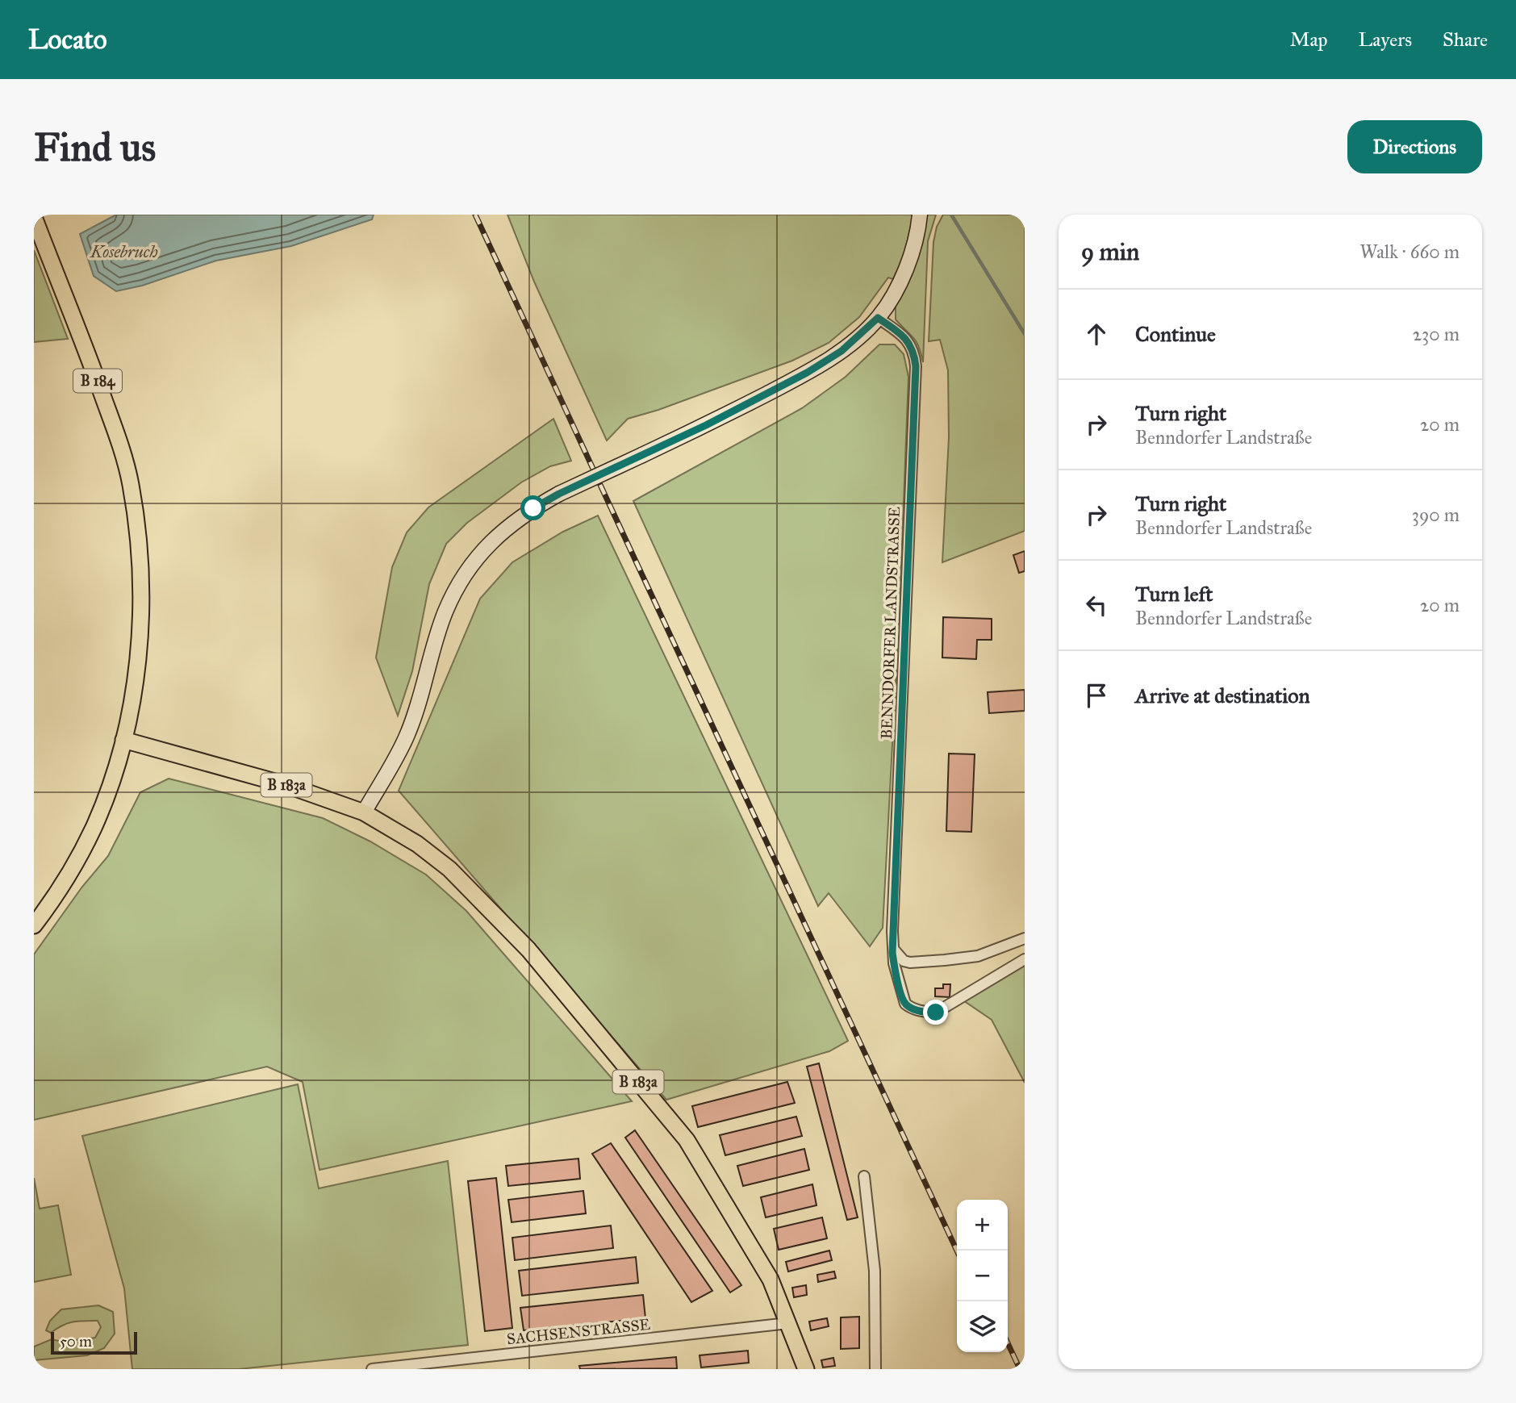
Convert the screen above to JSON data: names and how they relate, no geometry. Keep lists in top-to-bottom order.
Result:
{
  "streets": {
    "main road": ["B 184", "B 183a"],
    "street": ["BENNDORFER LANDSTRASSE", "SACHSENSTRASSE"]
  },
  "crossings": [
    ["B 184", "B 183a"],
    ["B 183a", "SACHSENSTRASSE"]
  ],
  "water": ["Kosebruch"],
  "scale_bar": "50 m",
  "page": {
    "header": "Locato",
    "nav": ["Map", "Layers", "Share"],
    "buttons": "Directions",
    "title": "Find us",
    "heading": ["9 min", "Walk · 660 m"],
    "list": [
      ["Continue", "230 m"],
      ["Turn right", "Benndorfer Landstraße", "20 m"],
      ["Turn right", "Benndorfer Landstraße", "390 m"],
      ["Turn left", "Benndorfer Landstraße", "20 m"],
      "Arrive at destination"
    ],
    "map_buttons": ["+", "−"],
    "scale": "50 m"
  }
}
